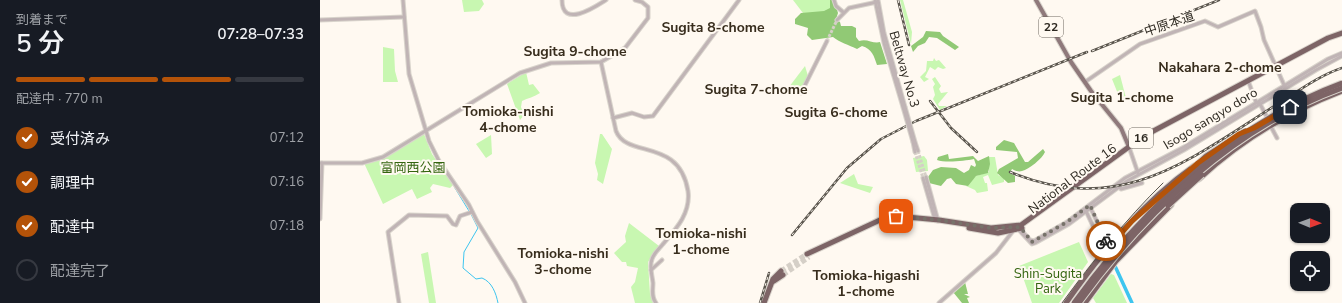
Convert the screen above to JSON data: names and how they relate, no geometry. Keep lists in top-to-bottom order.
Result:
{
  "streets": {
    "highway": ["16", "National Route 16"],
    "main road": ["22"],
    "street": ["中原本道", "Beltway No.3", "Isogo sangyo doro"]
  },
  "crossings": [
    ["中原本道", "22"],
    ["中原本道", "National Route 16"],
    ["22", "National Route 16"],
    ["Isogo sangyo doro", "National Route 16"]
  ],
  "districts": [
    "Sugita 8-chome",
    "Sugita 9-chome",
    "Nakahara 2-chome",
    "Sugita 7-chome",
    "Sugita 1-chome",
    "Tomioka-nishi 4-chome",
    "Sugita 6-chome",
    "Tomioka-nishi 1-chome",
    "Tomioka-nishi 3-chome",
    "Tomioka-higashi 1-chome"
  ],
  "parks": ["富岡西公園", "Shin-Sugita Park"],
  "north": "right",
  "page": {
    "heading": ["5 分", "到着まで", "07:28–07:33"],
    "bar": "配達中 · 770 m",
    "list": [
      ["受付済み", "07:12"],
      ["調理中", "07:16"],
      ["配達中", "07:18"],
      "配達完了"
    ]
  }
}
